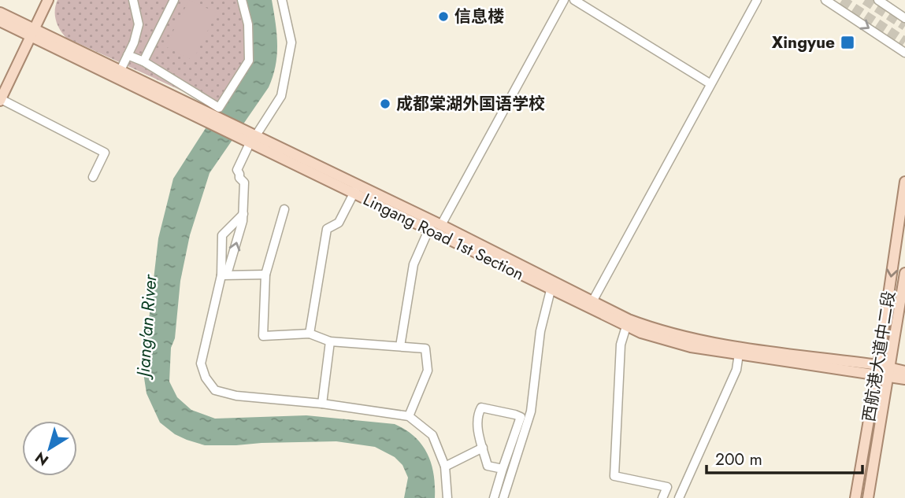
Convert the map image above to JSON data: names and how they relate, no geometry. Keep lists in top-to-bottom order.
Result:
{
  "streets": {
    "main road": ["Lingang Road 1st Section", "西航港大道中二段"]
  },
  "crossings": [
    ["Lingang Road 1st Section", "西航港大道中二段"]
  ],
  "water": ["Jiang'an River"],
  "places": {
    "other": ["信息楼", "成都棠湖外国语学校"],
    "transit": ["Xingyue"]
  },
  "scale_bar": "200 m",
  "north": "bottom left"
}
